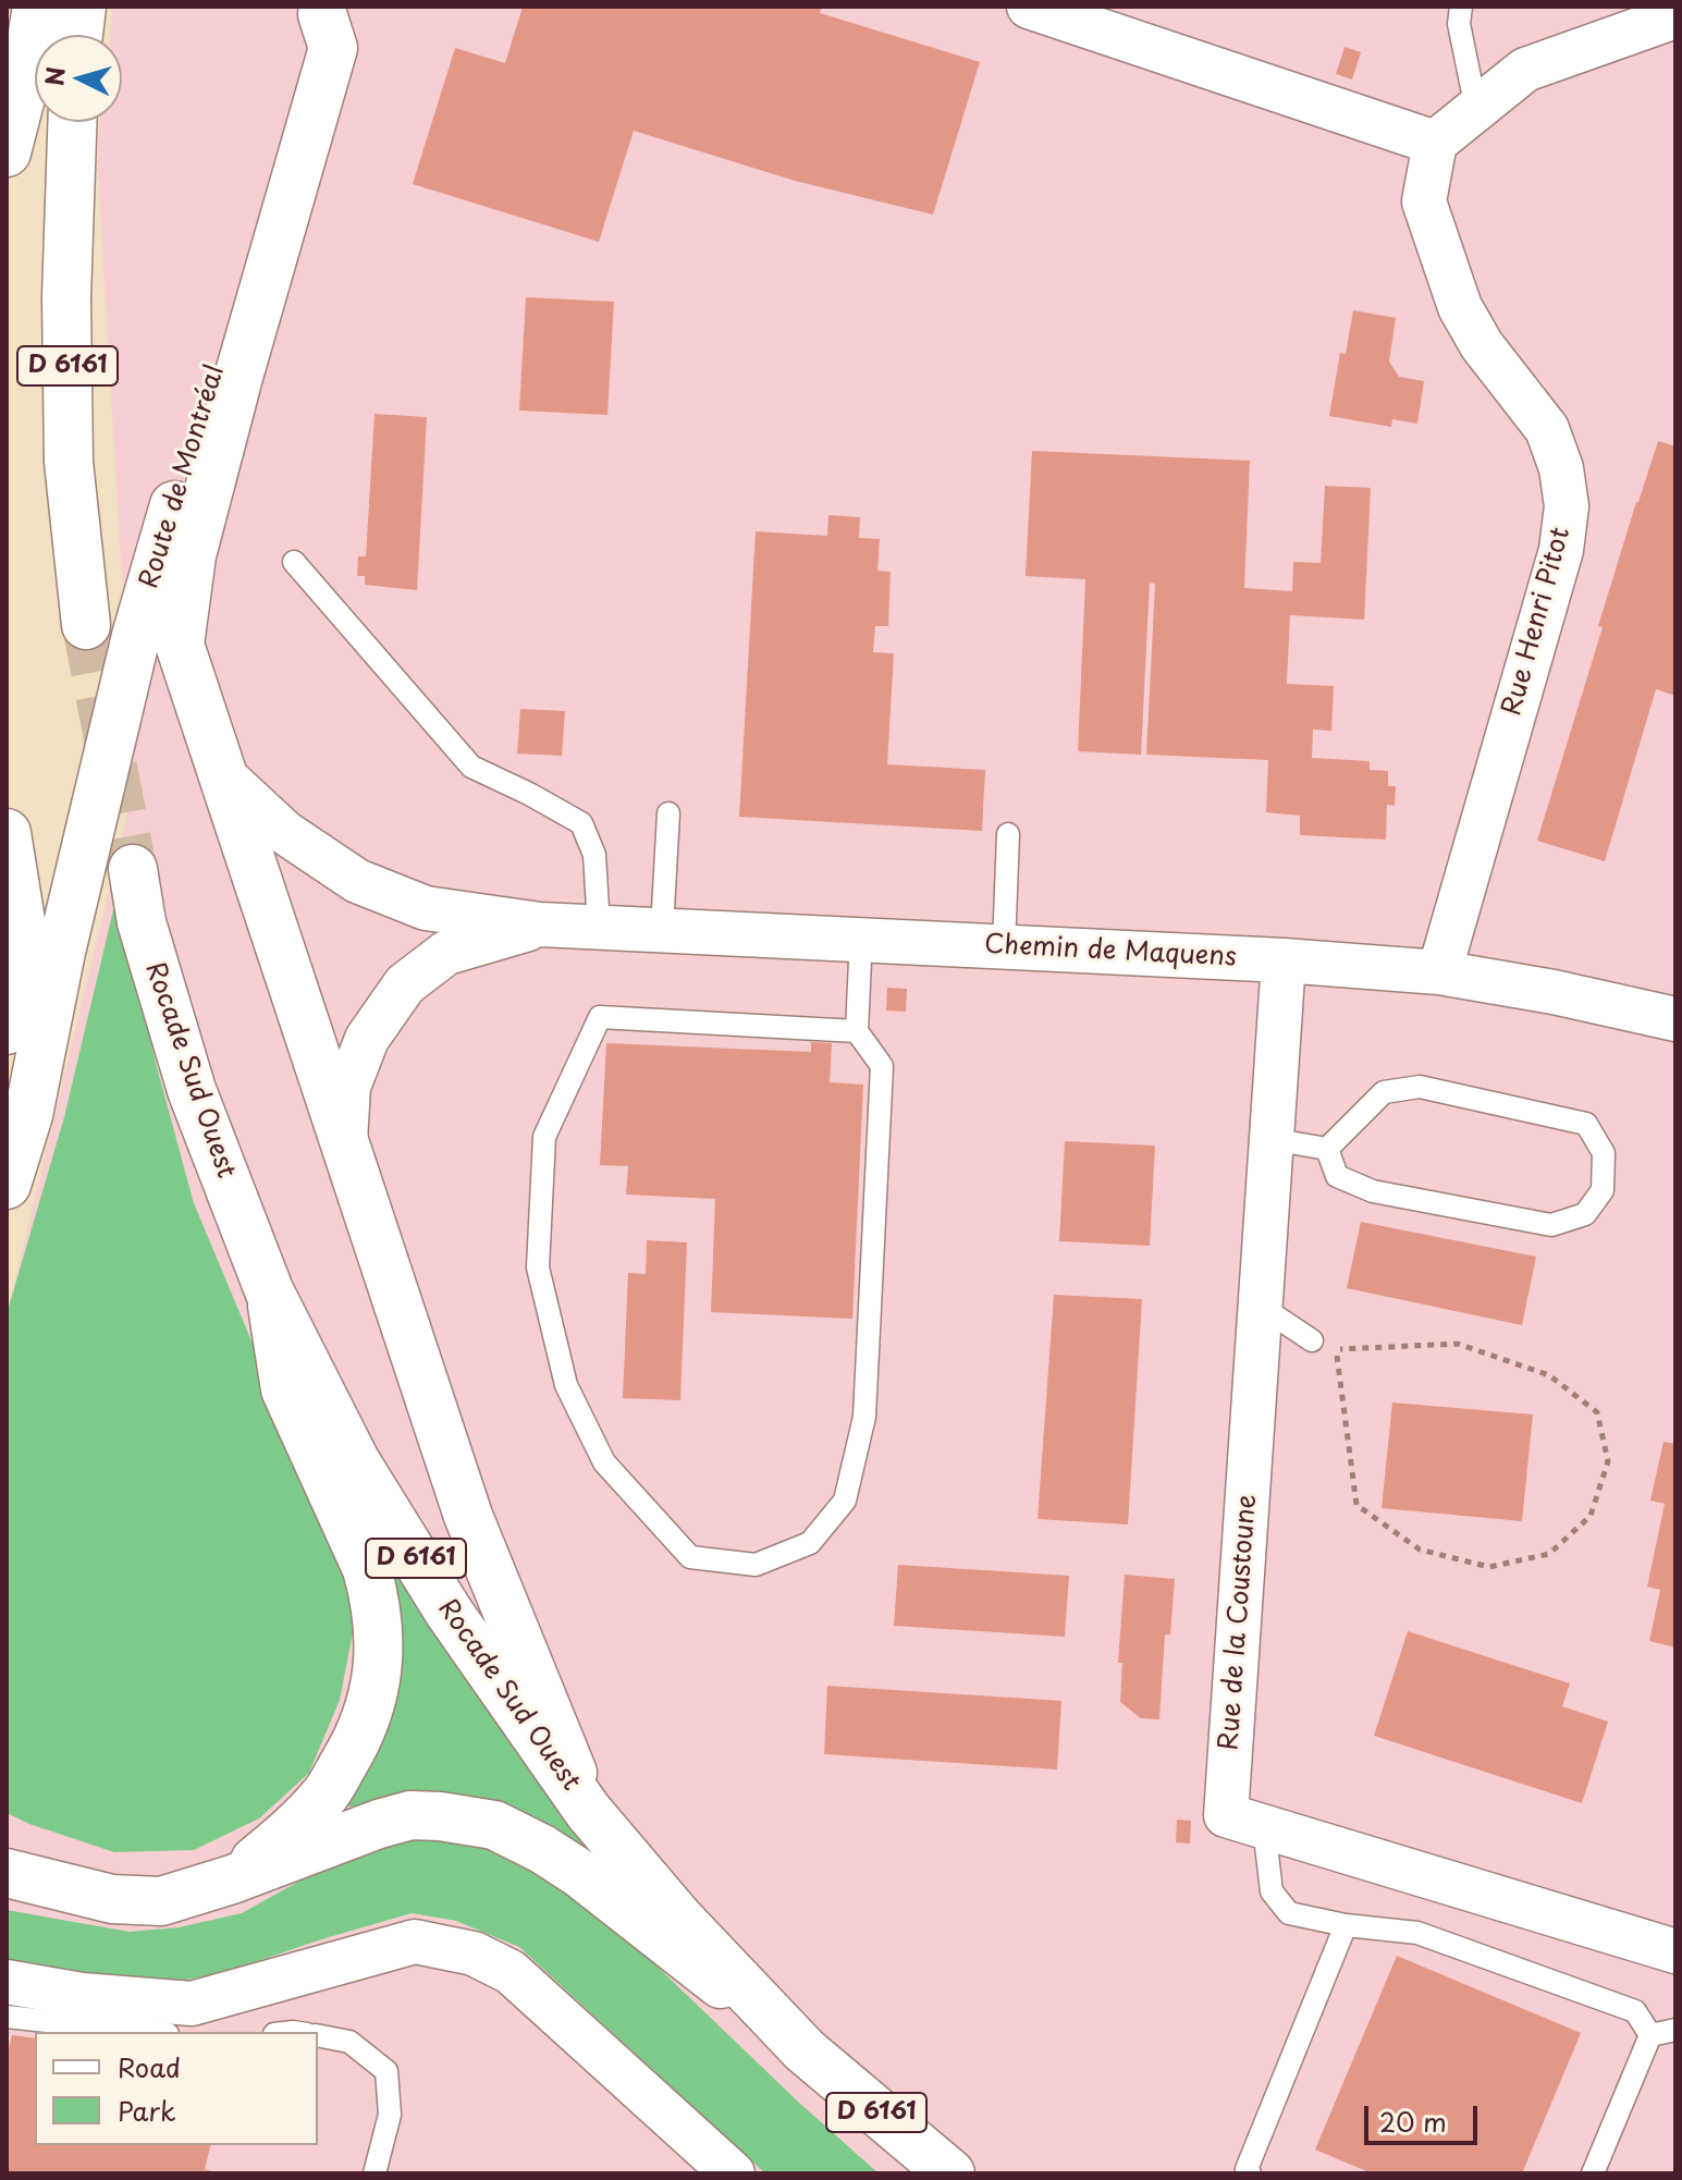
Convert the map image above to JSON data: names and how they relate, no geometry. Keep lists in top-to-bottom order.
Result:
{
  "streets": {
    "main road": ["D 6161", "Route de Montréal", "Rocade Sud Ouest"],
    "street": ["Rue Henri Pitot", "Chemin de Maquens", "Rue de la Coustoune"]
  },
  "crossings": [
    ["Rue Henri Pitot", "Chemin de Maquens"],
    ["Chemin de Maquens", "Rue de la Coustoune"]
  ],
  "legend": ["Road", "Park"],
  "scale_bar": "20 m",
  "north": "left"
}
